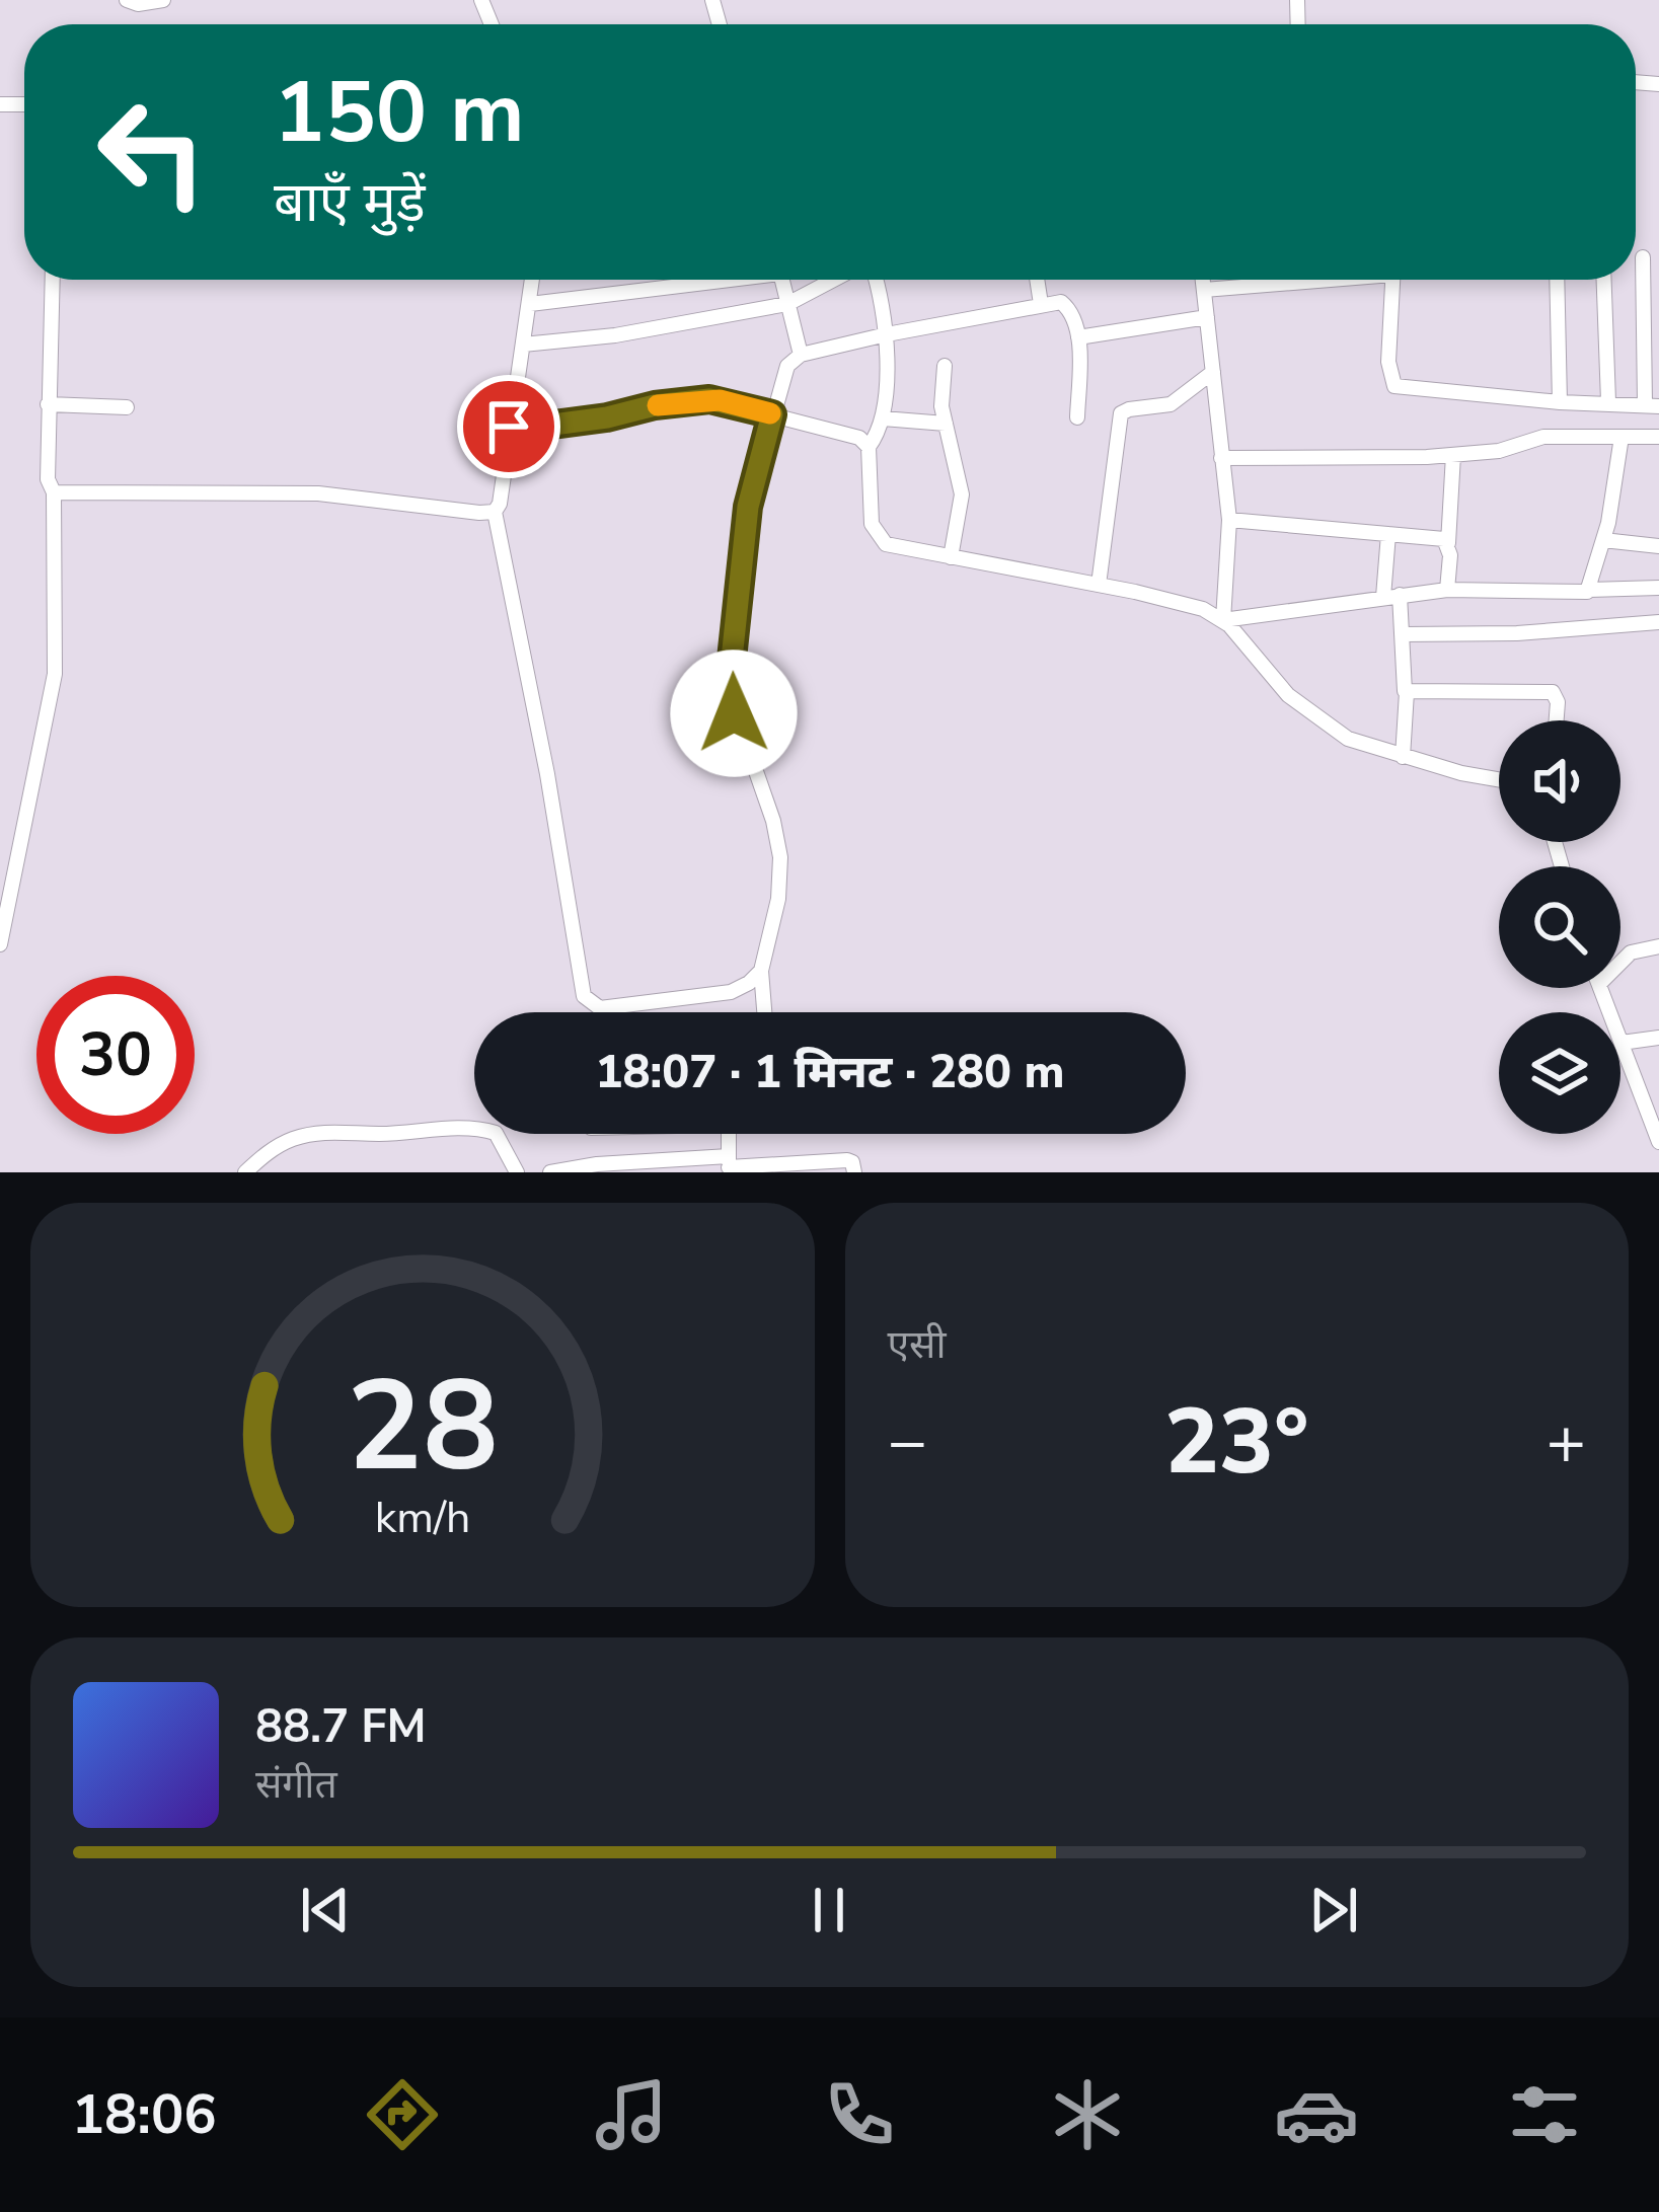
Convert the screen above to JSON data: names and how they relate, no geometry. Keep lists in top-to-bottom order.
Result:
{
  "page": {
    "turn": ["150 m", "बाएँ मुड़ें"],
    "limit": "30",
    "trip": "18:07 · 1 मिनट · 280 m",
    "tile": "एसी",
    "heat": ["−", "23°", "+"],
    "song": ["88.7 FM", "संगीत"],
    "tabs": "18:06",
    "gauge": ["28", "km/h"]
  }
}
